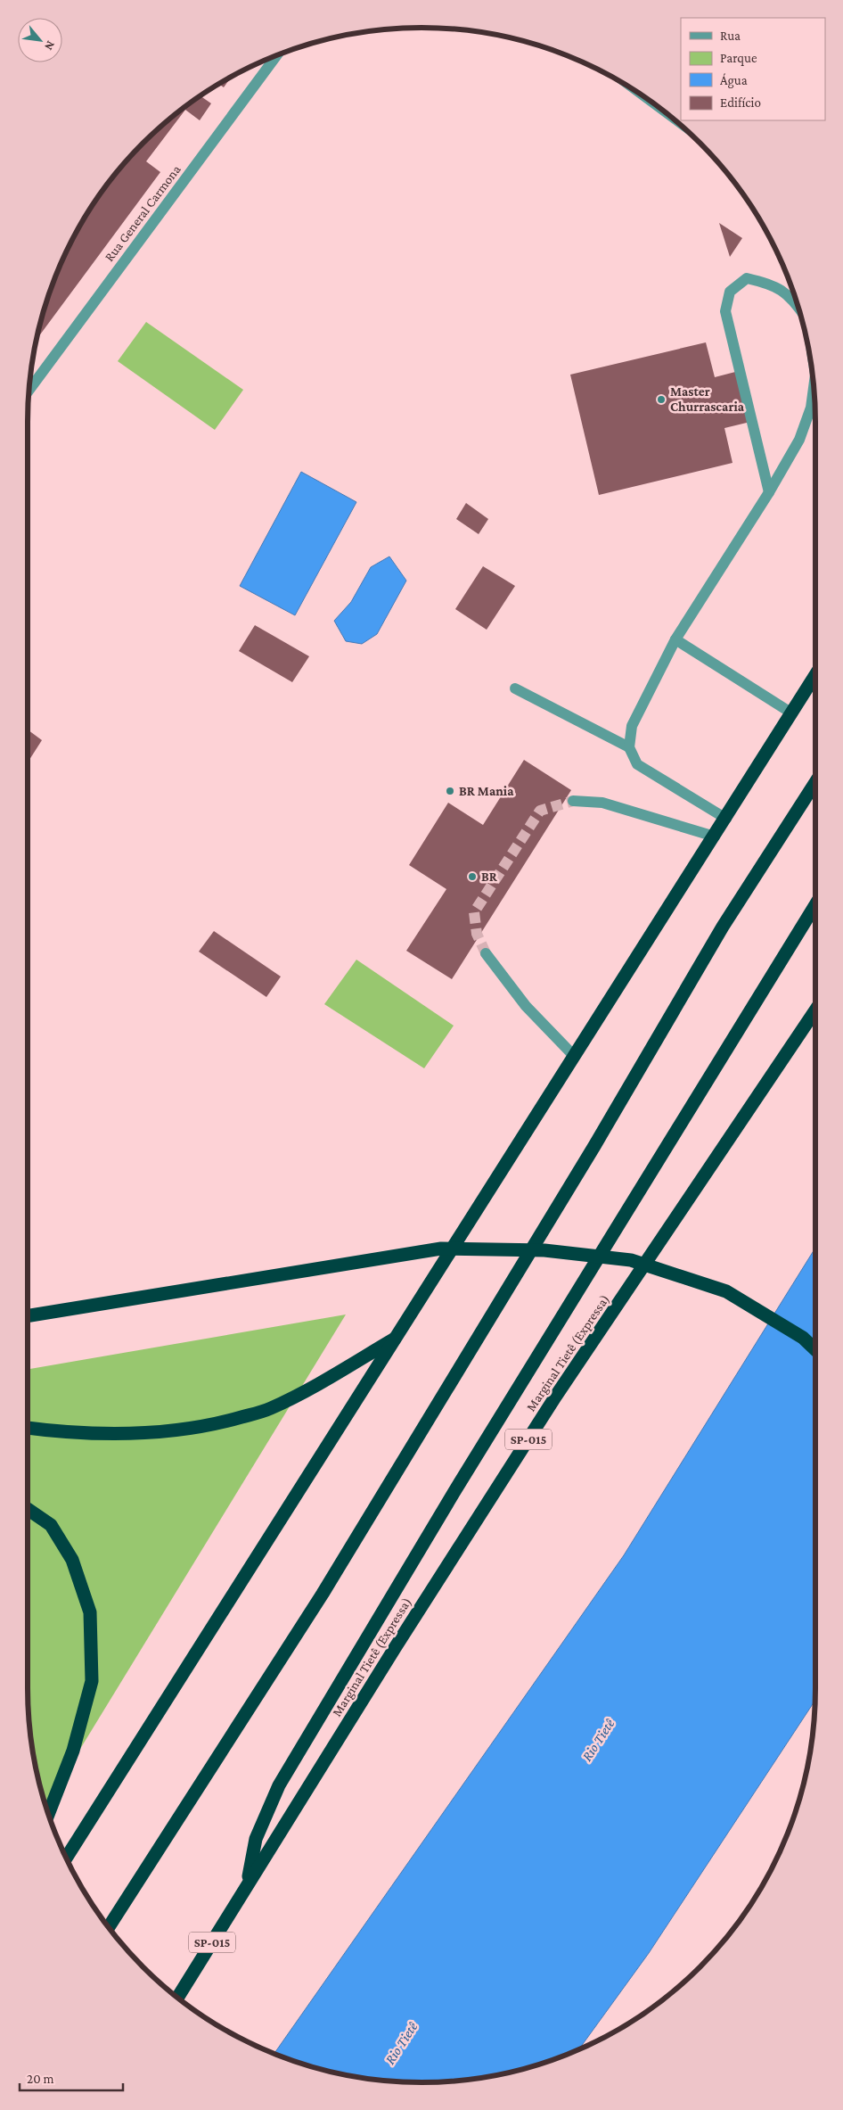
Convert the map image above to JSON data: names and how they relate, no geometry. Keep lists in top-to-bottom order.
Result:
{
  "streets": {
    "highway": ["Marginal Tietê (Expressa)", "SP-015"],
    "street": ["Rua General Carmona"]
  },
  "crossings": [
    ["Marginal Tietê (Expressa)", "SP-015"]
  ],
  "water": ["Rio Tietê"],
  "places": ["Master Churrascaria", "BR Mania", "BR"],
  "legend": [
    "Rua",
    "Parque",
    "Água",
    "Edifício"
  ],
  "scale_bar": "20 m",
  "north": "bottom right"
}
